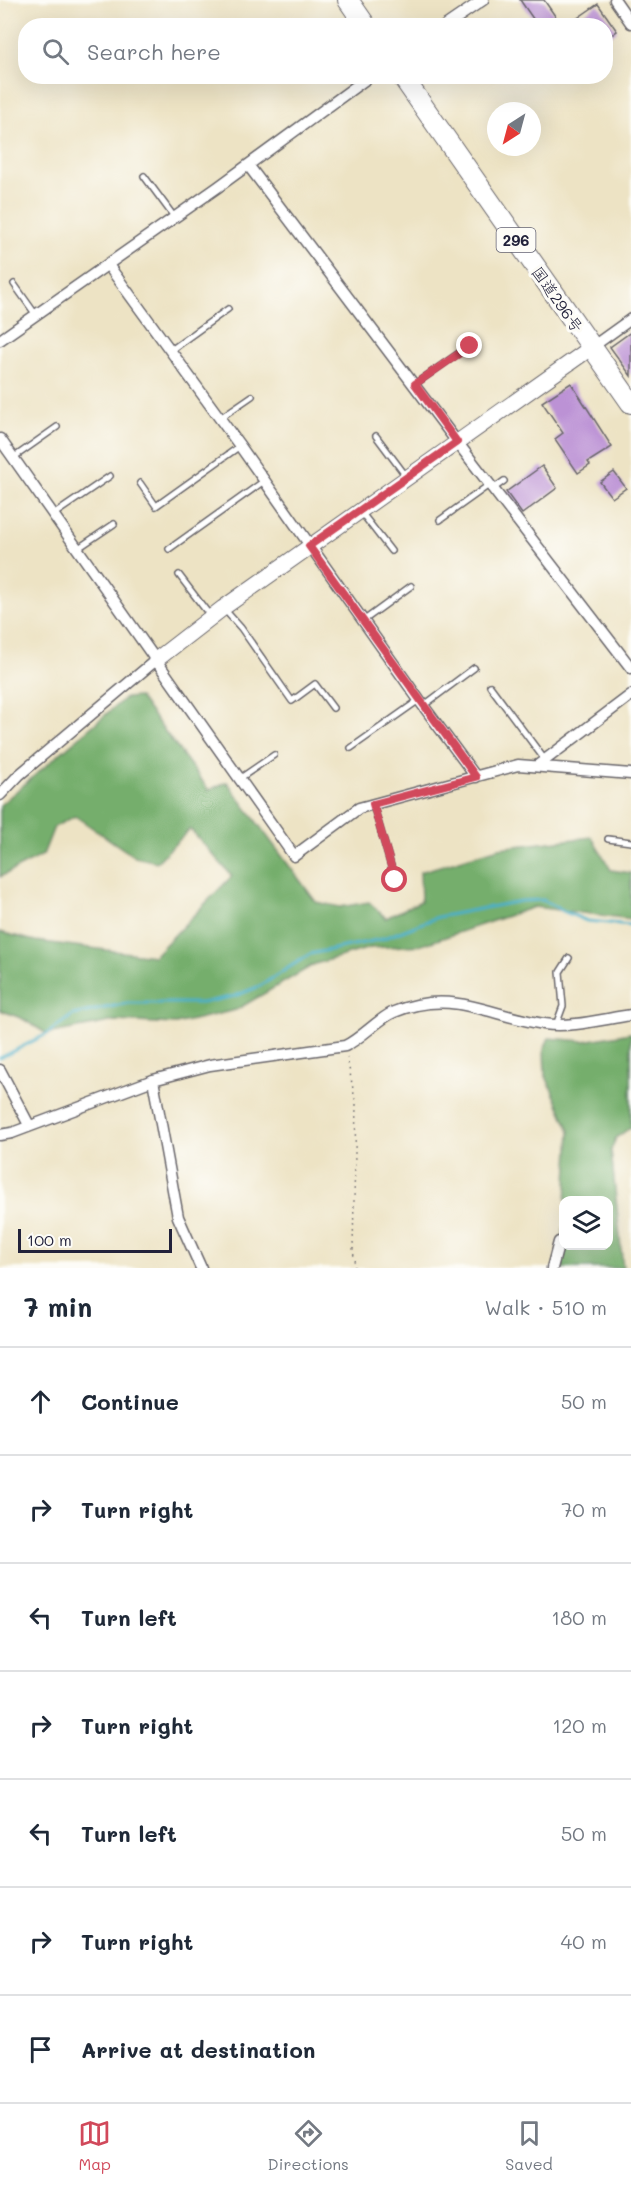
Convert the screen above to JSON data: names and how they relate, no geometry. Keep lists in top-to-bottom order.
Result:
{
  "streets": {
    "highway": ["296", "国道296号"]
  },
  "scale_bar": "100 m",
  "north": "bottom left",
  "page": {
    "search": "Search here",
    "scale": "100 m",
    "heading": ["7 min", "Walk · 510 m"],
    "list": [
      ["Continue", "50 m"],
      ["Turn right", "70 m"],
      ["Turn left", "180 m"],
      ["Turn right", "120 m"],
      ["Turn left", "50 m"],
      ["Turn right", "40 m"],
      "Arrive at destination"
    ],
    "nav": ["Map", "Directions", "Saved"]
  }
}
